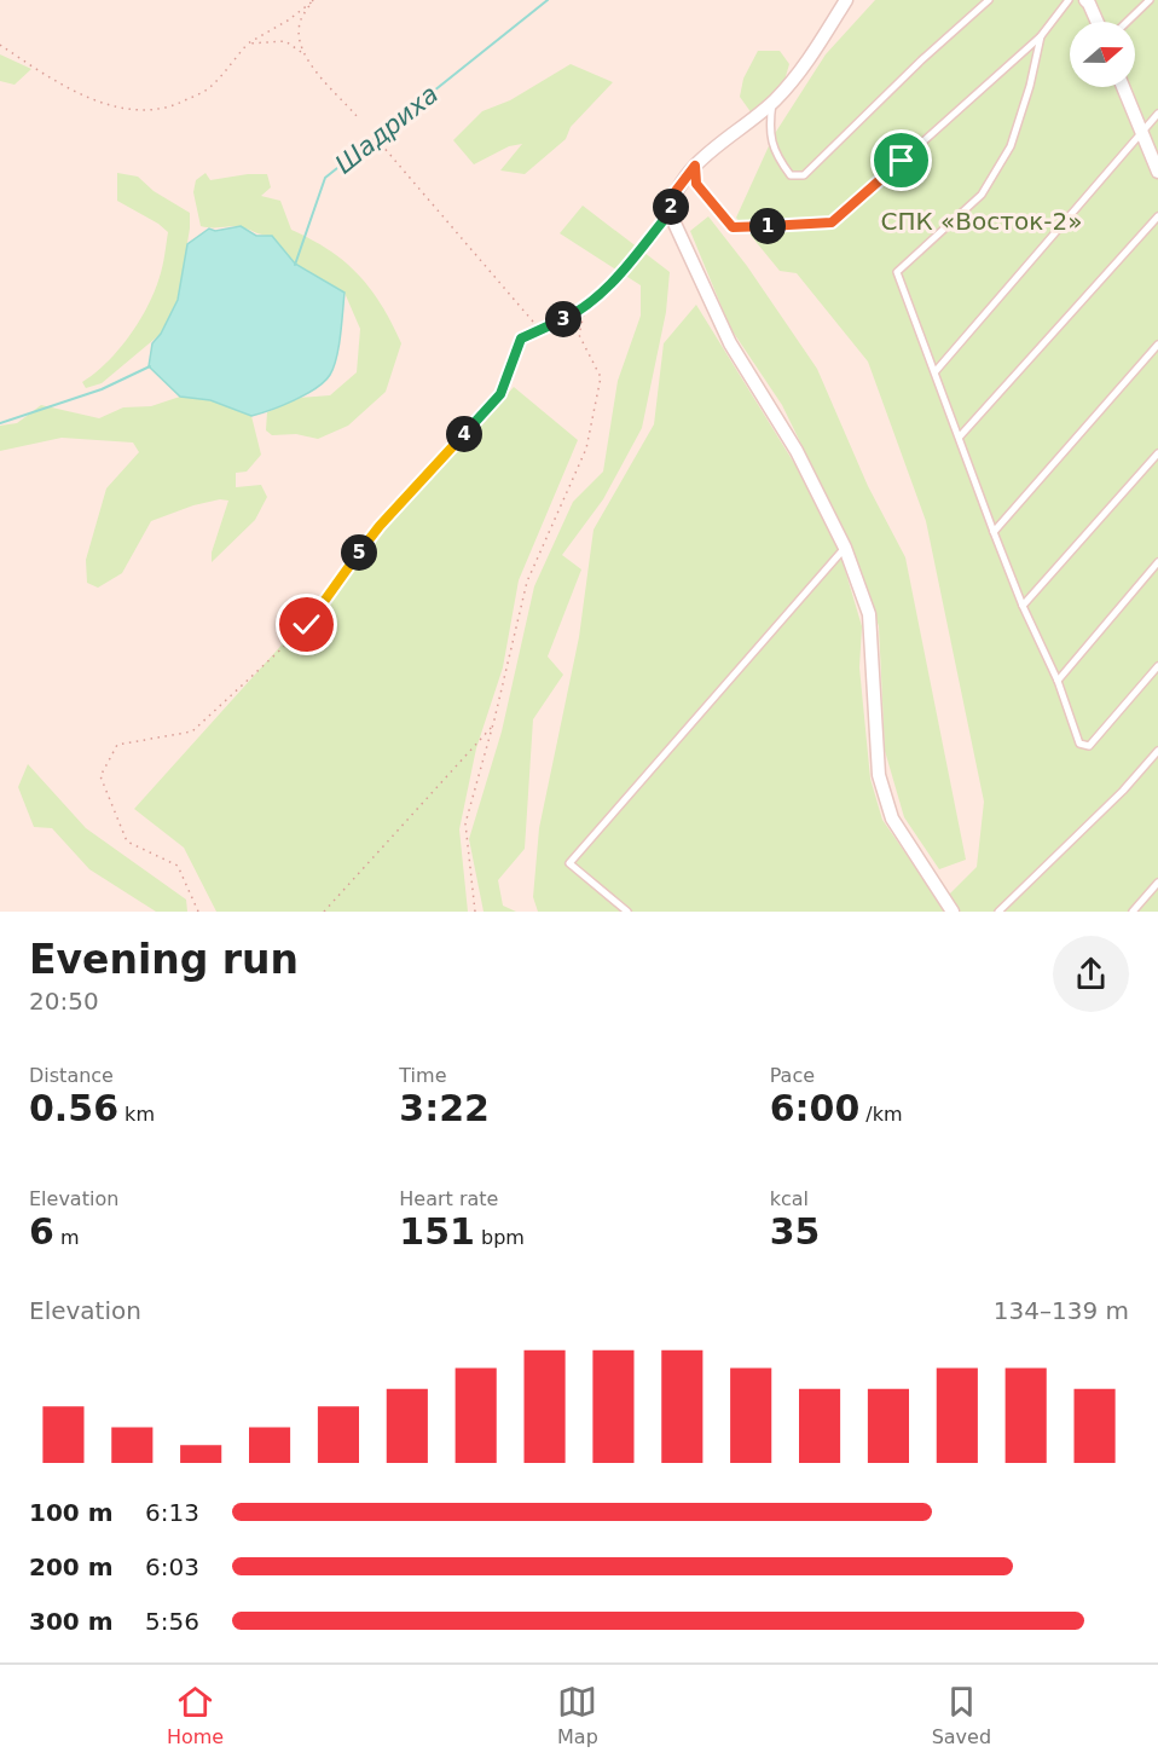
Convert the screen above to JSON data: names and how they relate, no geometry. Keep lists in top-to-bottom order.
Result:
{
  "water": ["Шадриха"],
  "parks": ["СПК «Восток-2»"],
  "north": "right",
  "page": {
    "pins": [
      "2",
      "1",
      "3",
      "4",
      "5"
    ],
    "heading": ["Evening run", "20:50"],
    "stats": [
      ["Distance", "0.56 km"],
      ["Time", "3:22"],
      ["Pace", "6:00 /km"],
      ["Elevation", "6 m"],
      ["Heart rate", "151 bpm"],
      ["kcal", "35"]
    ],
    "chart": ["Elevation", "134–139 m"],
    "list": [
      {
        "name": "100 m",
        "note": "6:13"
      },
      {
        "name": "200 m",
        "note": "6:03"
      },
      {
        "name": "300 m",
        "note": "5:56"
      }
    ],
    "tabs": ["Home", "Map", "Saved"]
  }
}
